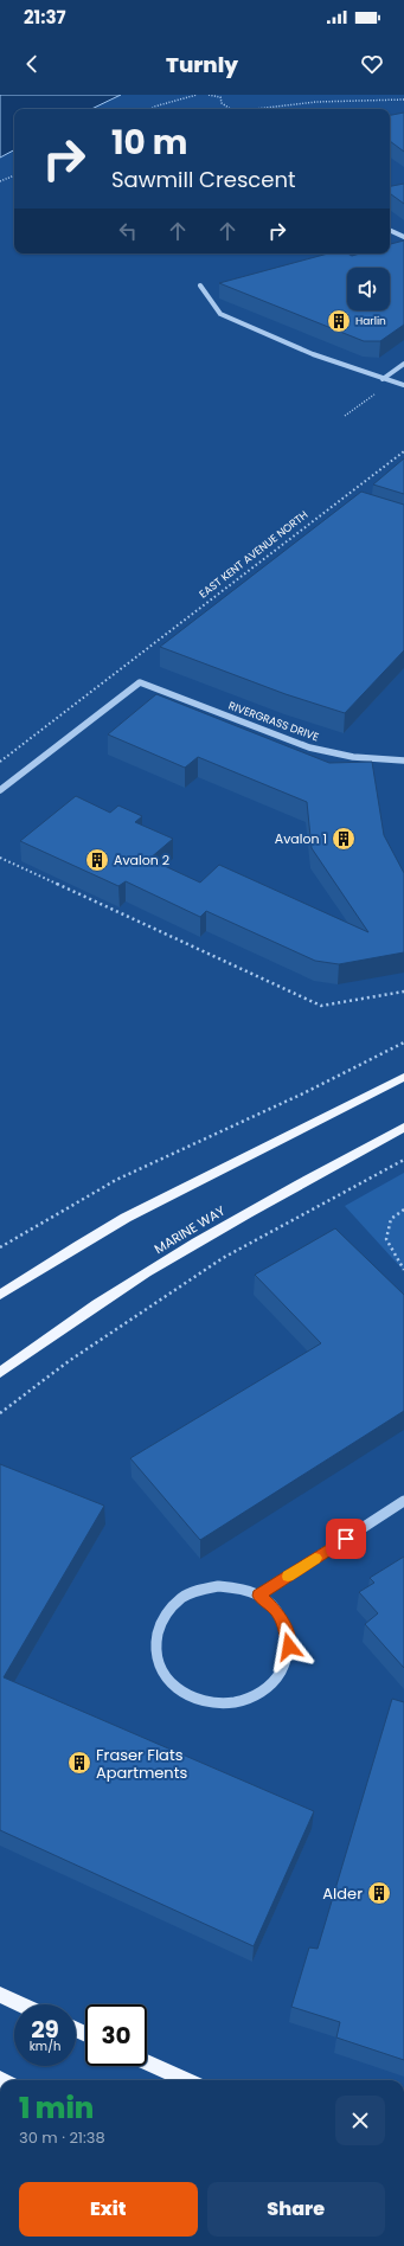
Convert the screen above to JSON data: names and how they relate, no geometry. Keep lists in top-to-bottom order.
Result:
{
  "streets": {
    "main road": ["MARINE WAY"],
    "street": ["RIVERGRASS DRIVE"],
    "path": ["EAST KENT AVENUE NORTH"]
  },
  "places": {
    "building": [
      "Harlin",
      "Avalon 1",
      "Avalon 2",
      "Fraser Flats Apartments",
      "Alder"
    ]
  },
  "page": {
    "status": "21:37",
    "header": "Turnly",
    "turn": ["10 m", "Sawmill Crescent"],
    "speed": "29 km/h",
    "limit": "30",
    "heading": ["1 min", "30 m · 21:38"],
    "buttons": ["Exit", "Share"]
  }
}
